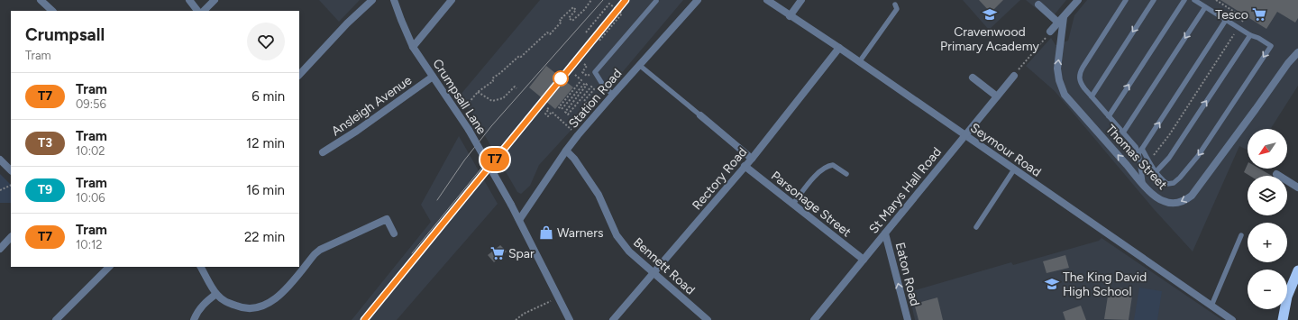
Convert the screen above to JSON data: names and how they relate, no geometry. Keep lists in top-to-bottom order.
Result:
{
  "streets": {
    "street": [
      "Crumpsall Lane",
      "Station Road",
      "Ansleigh Avenue",
      "Seymour Road",
      "Thomas Street",
      "Rectory Road",
      "St Marys Hall Road",
      "Parsonage Street",
      "Bennett Road",
      "Eaton Road"
    ]
  },
  "crossings": [
    ["Crumpsall Lane", "Station Road"],
    ["Crumpsall Lane", "Ansleigh Avenue"],
    ["Station Road", "Bennett Road"],
    ["Seymour Road", "Rectory Road"],
    ["Seymour Road", "St Marys Hall Road"],
    ["Rectory Road", "Parsonage Street"],
    ["Rectory Road", "Bennett Road"],
    ["St Marys Hall Road", "Parsonage Street"],
    ["St Marys Hall Road", "Eaton Road"]
  ],
  "one_way": ["Eaton Road"],
  "places": {
    "school or university": ["Cravenwood Primary Academy", "The King David High School"],
    "supermarket": ["Tesco", "Spar"],
    "shop": ["Warners"]
  },
  "lines": ["tram line T7"],
  "north": "bottom left",
  "page": {
    "on_map": "T7",
    "heading": ["Crumpsall", "Tram"],
    "list": [
      {
        "mark": "T7",
        "name": "Tram",
        "note": "09:56",
        "value": "6 min"
      },
      {
        "mark": "T3",
        "name": "Tram",
        "note": "10:02",
        "value": "12 min"
      },
      {
        "mark": "T9",
        "name": "Tram",
        "note": "10:06",
        "value": "16 min"
      },
      {
        "mark": "T7",
        "name": "Tram",
        "note": "10:12",
        "value": "22 min"
      }
    ],
    "map_buttons": ["+", "−"]
  }
}
